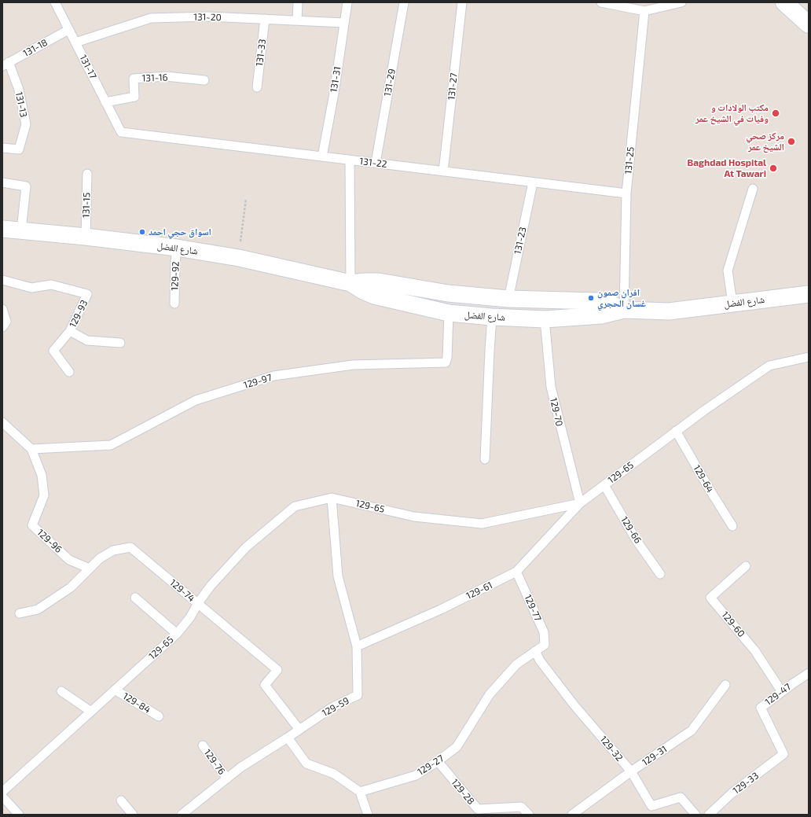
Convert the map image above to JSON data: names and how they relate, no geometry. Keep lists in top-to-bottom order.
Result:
{
  "streets": {
    "street": ["شارع الفضل"],
    "lane": [
      "131-20",
      "131-18",
      "131-33",
      "131-17",
      "131-16",
      "131-31",
      "131-29",
      "131-27",
      "131-13",
      "131-25",
      "131-22",
      "131-15",
      "131-23",
      "129-92",
      "129-93",
      "129-97",
      "129-70",
      "129-65",
      "129-64",
      "129-66",
      "129-96",
      "129-74",
      "129-61",
      "129-77",
      "129-60",
      "129-47",
      "129-84",
      "129-59",
      "129-32",
      "129-31",
      "129-76",
      "129-27",
      "129-33",
      "129-28"
    ]
  },
  "crossings": [
    ["131-20", "131-33"],
    ["131-20", "131-17"],
    ["131-20", "131-31"],
    ["131-18", "131-17"],
    ["131-18", "131-13"],
    ["131-17", "131-16"],
    ["131-17", "131-22"],
    ["131-31", "131-22"],
    ["131-29", "131-22"],
    ["131-27", "131-22"],
    ["131-25", "131-22"],
    ["131-25", "شارع الفضل"],
    ["131-22", "131-23"],
    ["131-15", "شارع الفضل"],
    ["131-23", "شارع الفضل"],
    ["شارع الفضل", "129-92"],
    ["شارع الفضل", "129-97"],
    ["شارع الفضل", "129-70"],
    ["129-97", "129-96"],
    ["129-70", "129-65"],
    ["129-70", "129-61"],
    ["129-65", "129-64"],
    ["129-65", "129-66"],
    ["129-65", "129-74"],
    ["129-65", "129-61"],
    ["129-65", "129-84"],
    ["129-65", "129-59"],
    ["129-96", "129-74"],
    ["129-74", "129-59"],
    ["129-61", "129-77"],
    ["129-61", "129-59"],
    ["129-77", "129-27"],
    ["129-60", "129-47"],
    ["129-47", "129-33"],
    ["129-59", "129-76"],
    ["129-32", "129-31"],
    ["129-32", "129-27"],
    ["129-27", "129-28"]
  ],
  "places": [
    "مكتب الولادات و وفيات في الشيخ عمر",
    "مركز صحي الشيخ عمر",
    "Baghdad Hospital At Tawari",
    "اسواق حجي احمد",
    "افران صمون غسان الحجري"
  ]
}
